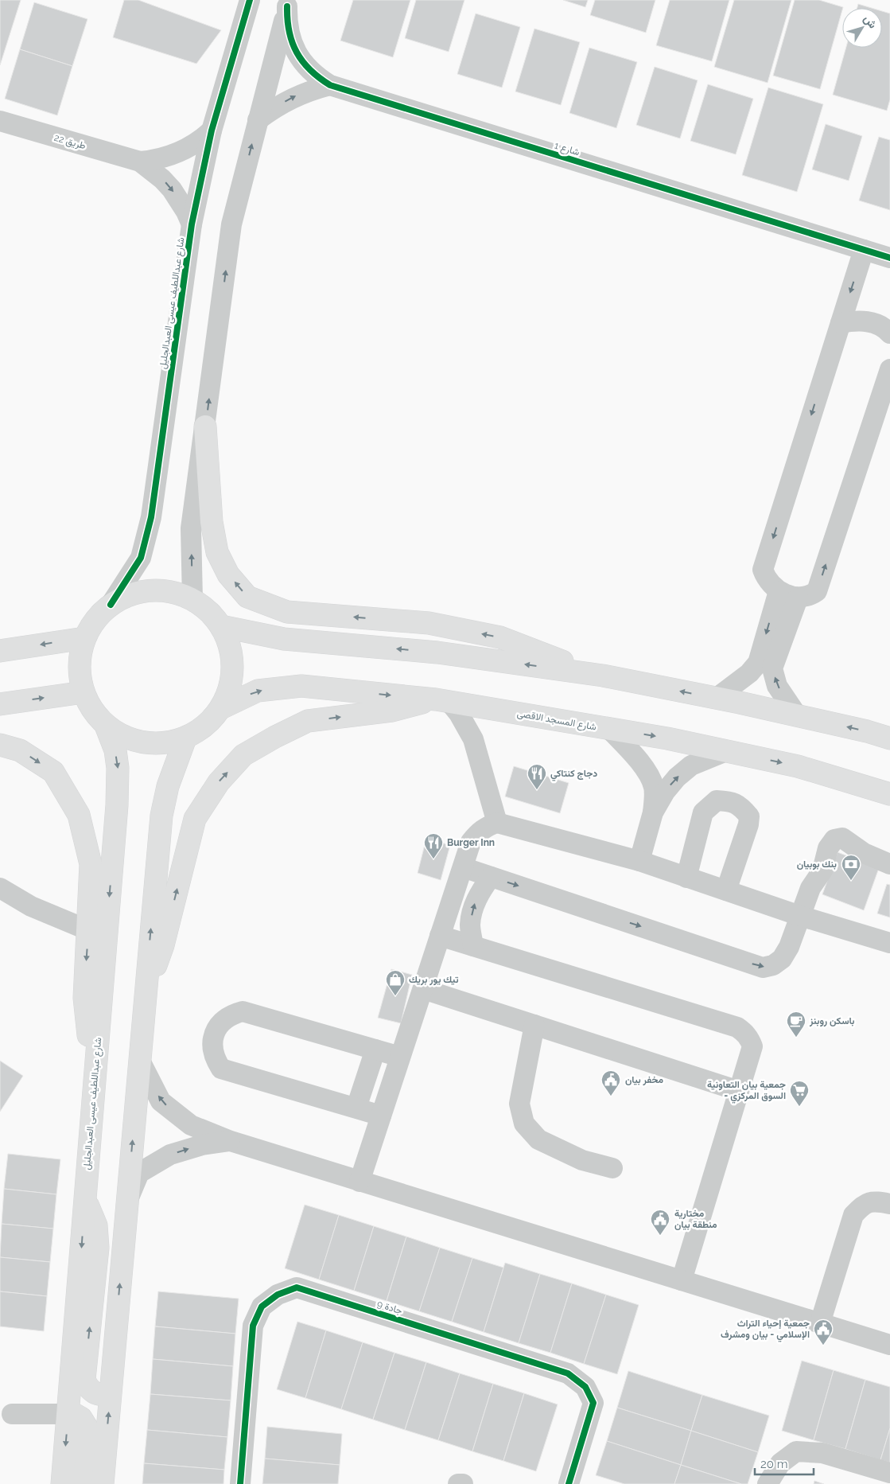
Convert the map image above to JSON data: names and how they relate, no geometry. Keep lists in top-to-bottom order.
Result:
{
  "streets": {
    "main road": ["شارع عبداللطيف عيسى العبدالجليل", "شارع المسجد الاقصى"],
    "street": ["طريق 22", "شارع 1", "جادة 9"]
  },
  "crossings": [
    ["طريق 22", "شارع عبداللطيف عيسى العبدالجليل"]
  ],
  "one_way": ["شارع عبداللطيف عيسى العبدالجليل"],
  "places": {
    "restaurant": ["دجاج كنتاكي", "Burger Inn"],
    "bank": ["بنك بوبيان"],
    "shop": ["تيك يور بريك"],
    "cafe": ["باسكن روبنز"],
    "public building": ["مخفر بيان", "مختارية منطقة بيان", "جمعية إحياء التراث الإسلامي - بيان ومشرف"],
    "supermarket": ["جمعية بيان التعاونية - السوق المركزي"]
  },
  "scale_bar": "20 m",
  "north": "top right"
}
